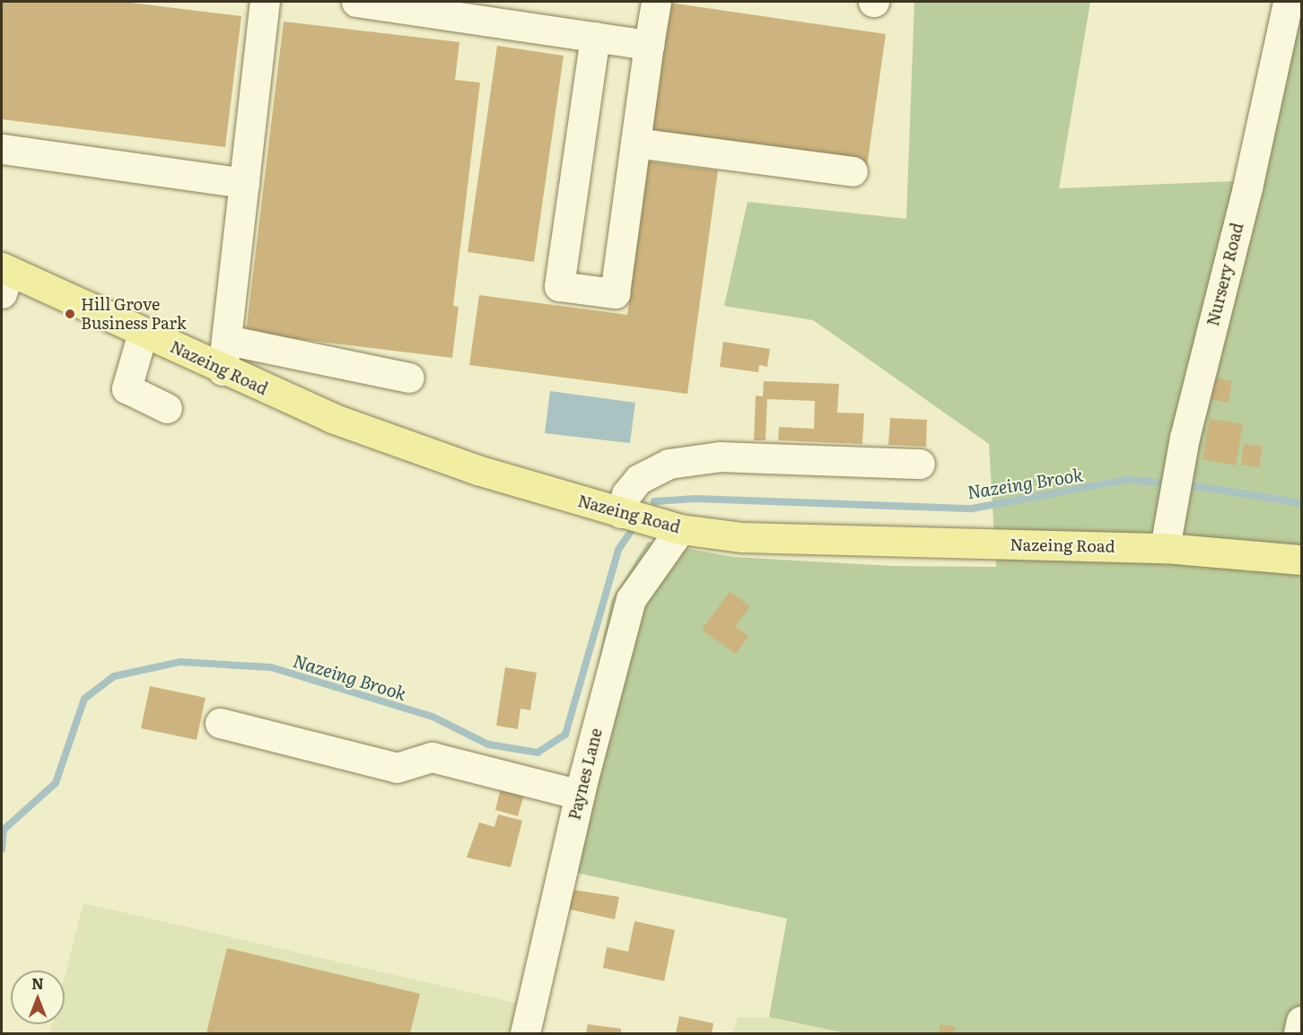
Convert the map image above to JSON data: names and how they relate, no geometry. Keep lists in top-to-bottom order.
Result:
{
  "streets": {
    "main road": ["Nazeing Road"],
    "lane": ["Nursery Road", "Paynes Lane"]
  },
  "crossings": [
    ["Nursery Road", "Nazeing Road"],
    ["Nazeing Road", "Paynes Lane"]
  ],
  "water": ["Nazeing Brook"],
  "places": ["Hill Grove Business Park"],
  "north": "top"
}
